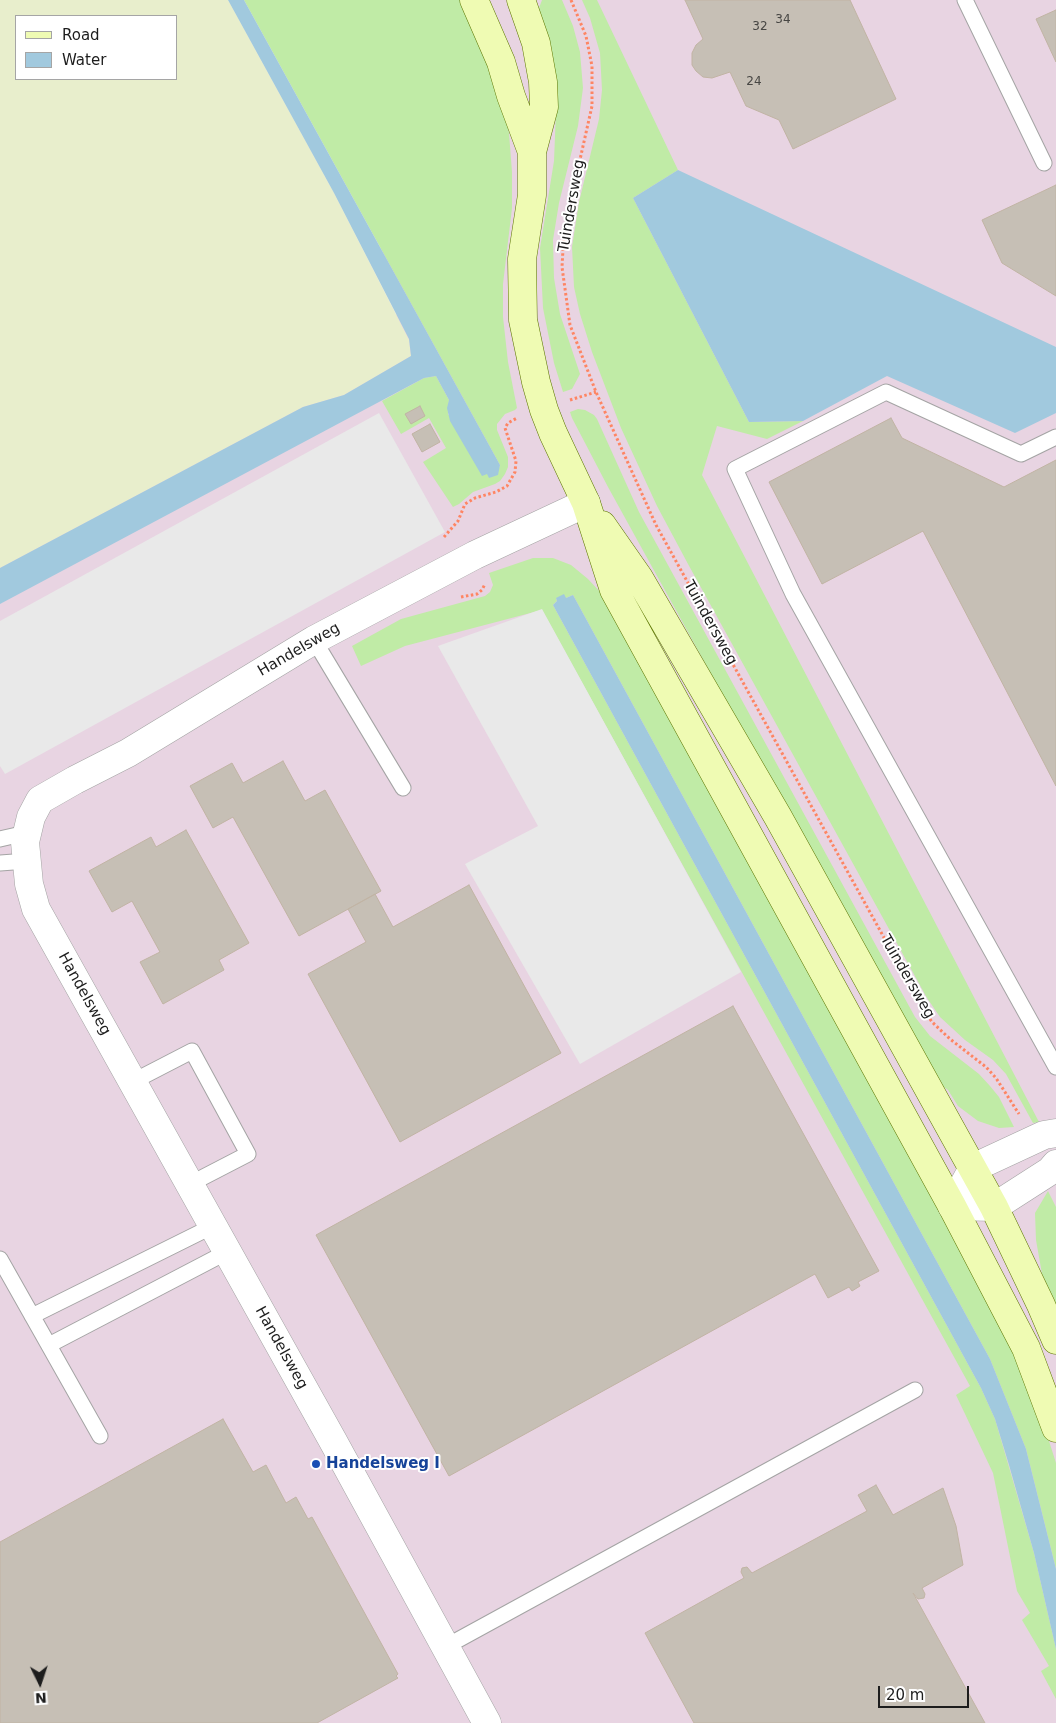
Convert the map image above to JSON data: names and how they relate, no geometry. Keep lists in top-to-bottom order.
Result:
{
  "streets": {
    "street": ["Handelsweg"],
    "path": ["Tuindersweg"]
  },
  "places": ["Handelsweg I"],
  "house_numbers": ["34", "32", "24"],
  "legend": ["Road", "Water"],
  "scale_bar": "20 m",
  "north": "bottom"
}
